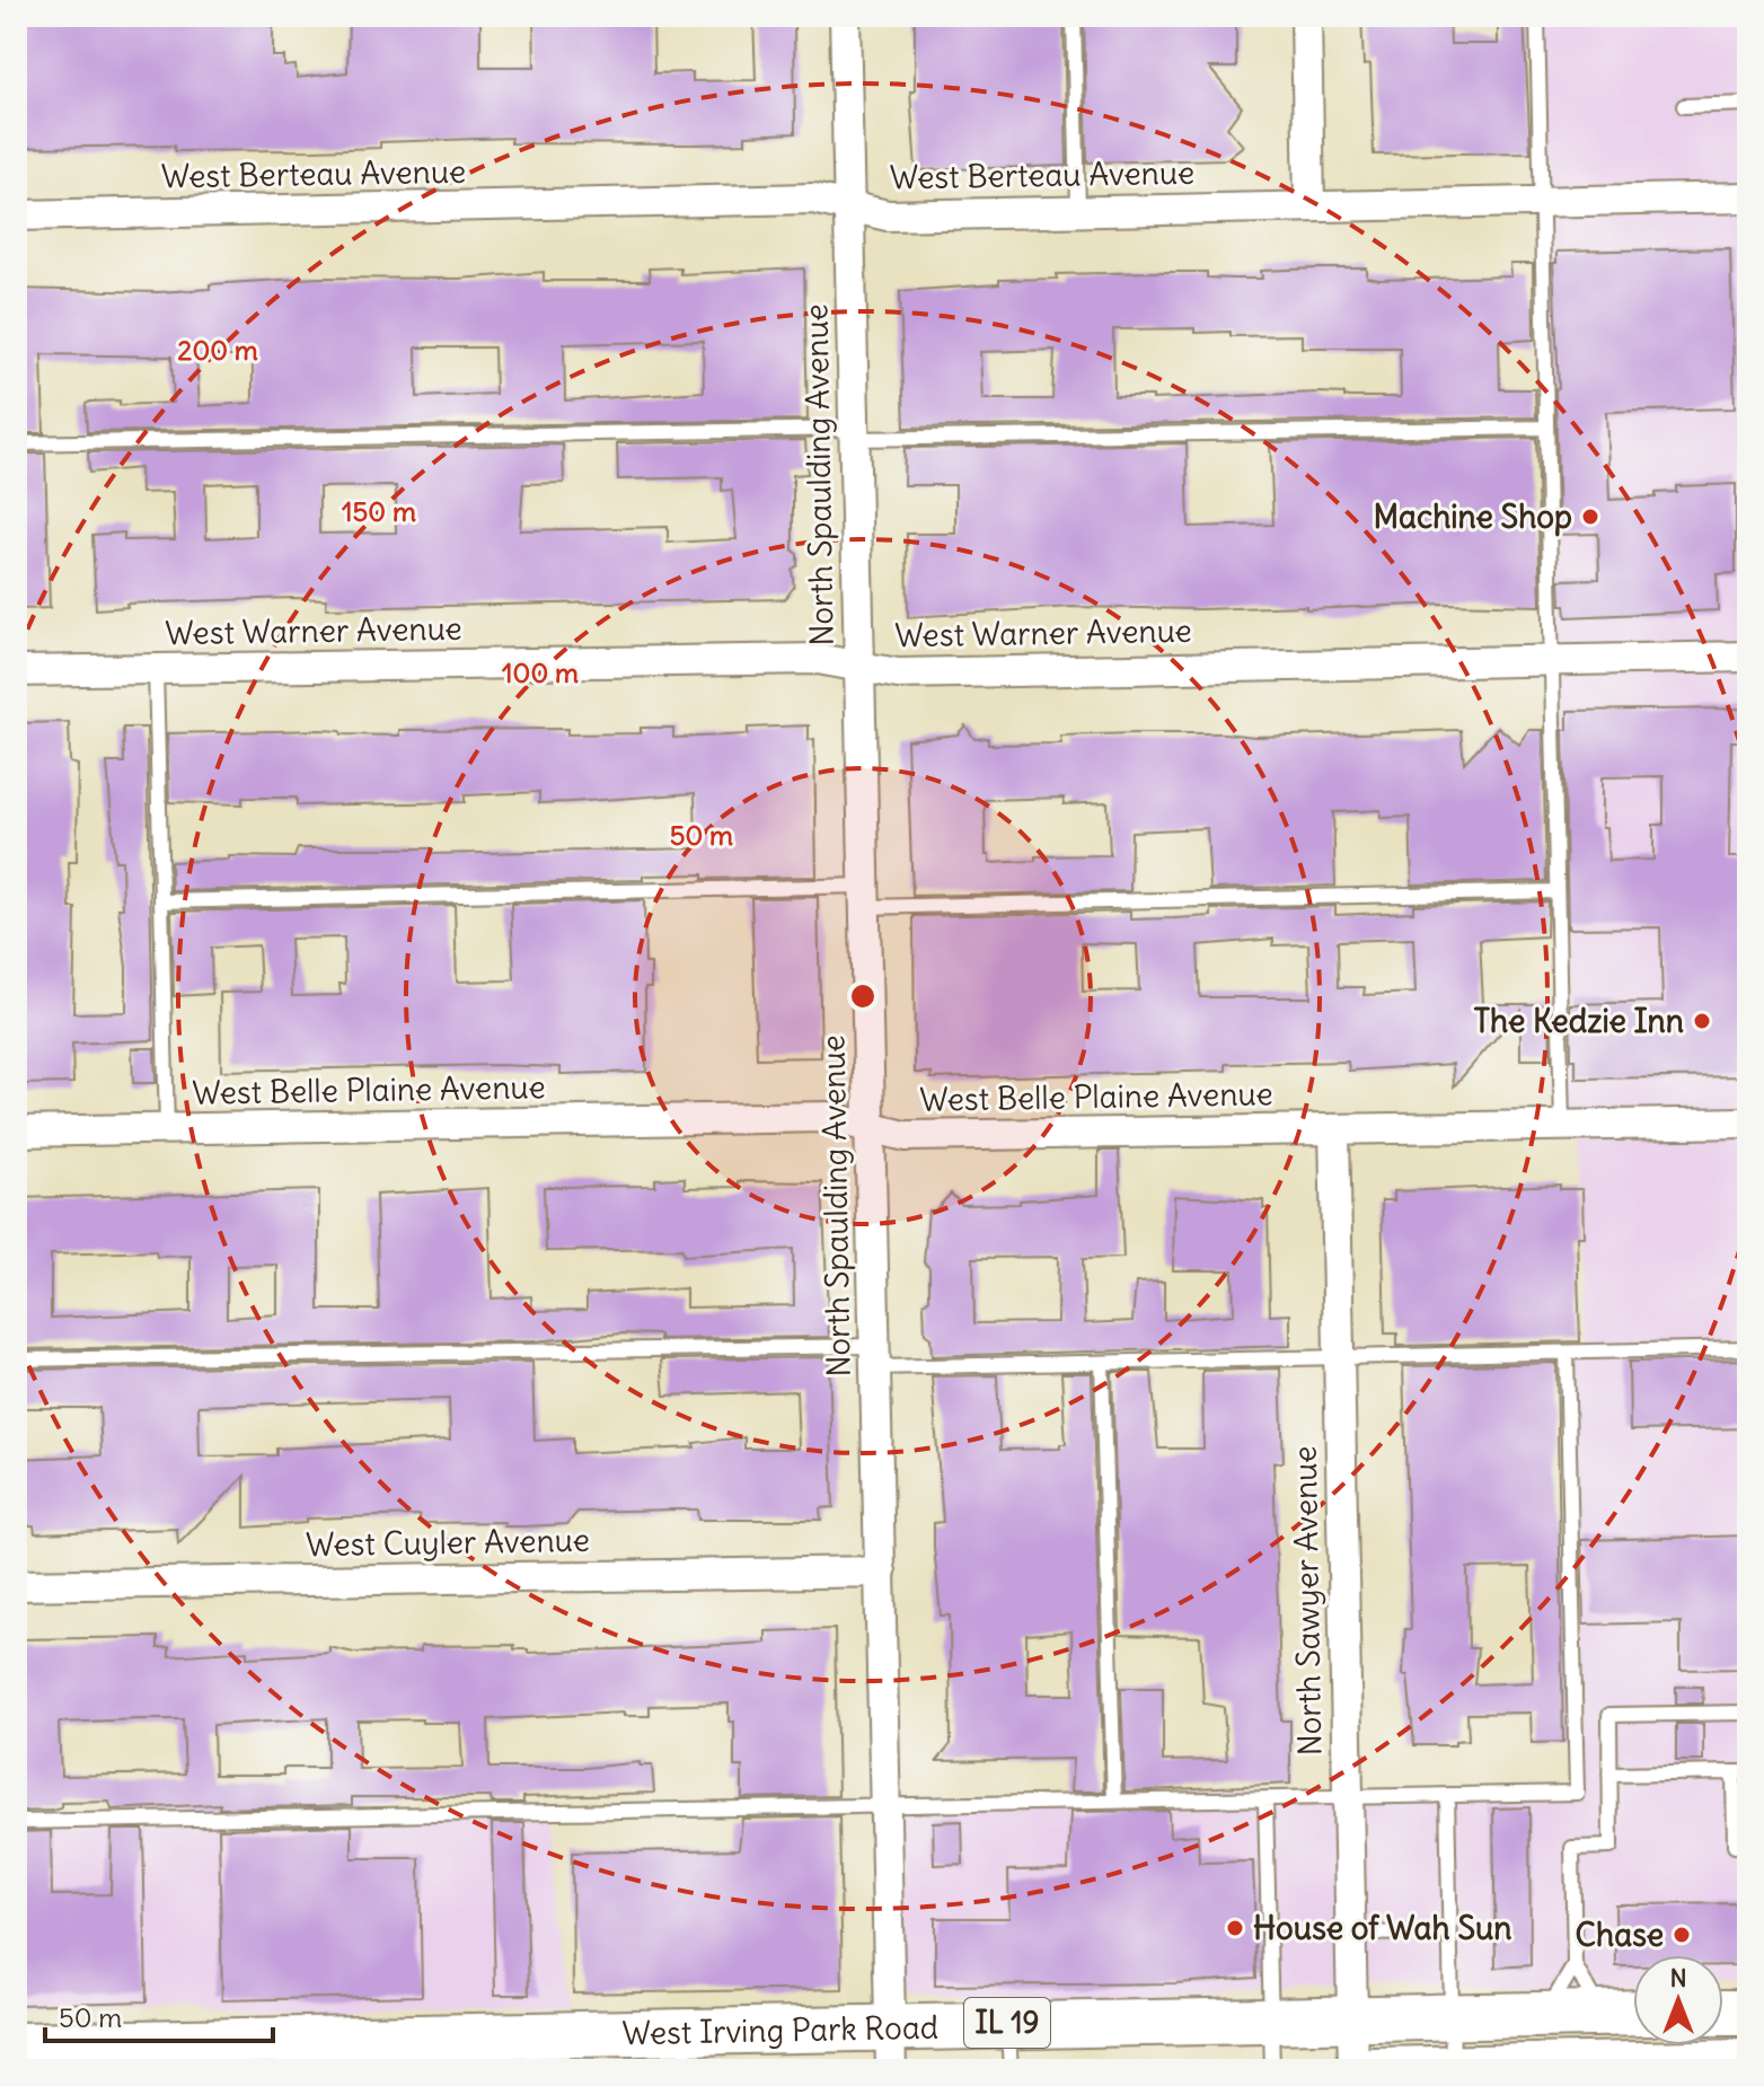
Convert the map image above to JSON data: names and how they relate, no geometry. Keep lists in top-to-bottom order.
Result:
{
  "streets": {
    "main road": ["IL 19", "West Irving Park Road"],
    "street": [
      "West Berteau Avenue",
      "North Spaulding Avenue",
      "West Warner Avenue",
      "West Belle Plaine Avenue",
      "West Cuyler Avenue",
      "North Sawyer Avenue"
    ]
  },
  "crossings": [
    ["West Berteau Avenue", "North Spaulding Avenue"],
    ["North Spaulding Avenue", "West Warner Avenue"],
    ["North Spaulding Avenue", "West Belle Plaine Avenue"],
    ["North Spaulding Avenue", "West Cuyler Avenue"],
    ["North Spaulding Avenue", "West Irving Park Road"],
    ["West Belle Plaine Avenue", "North Sawyer Avenue"],
    ["North Sawyer Avenue", "West Irving Park Road"]
  ],
  "places": [
    "Machine Shop",
    "The Kedzie Inn",
    "House of Wah Sun",
    "Chase"
  ],
  "scale_bar": "50 m",
  "north": "top",
  "rings": [
    "200 m",
    "150 m",
    "100 m",
    "50 m"
  ]
}
